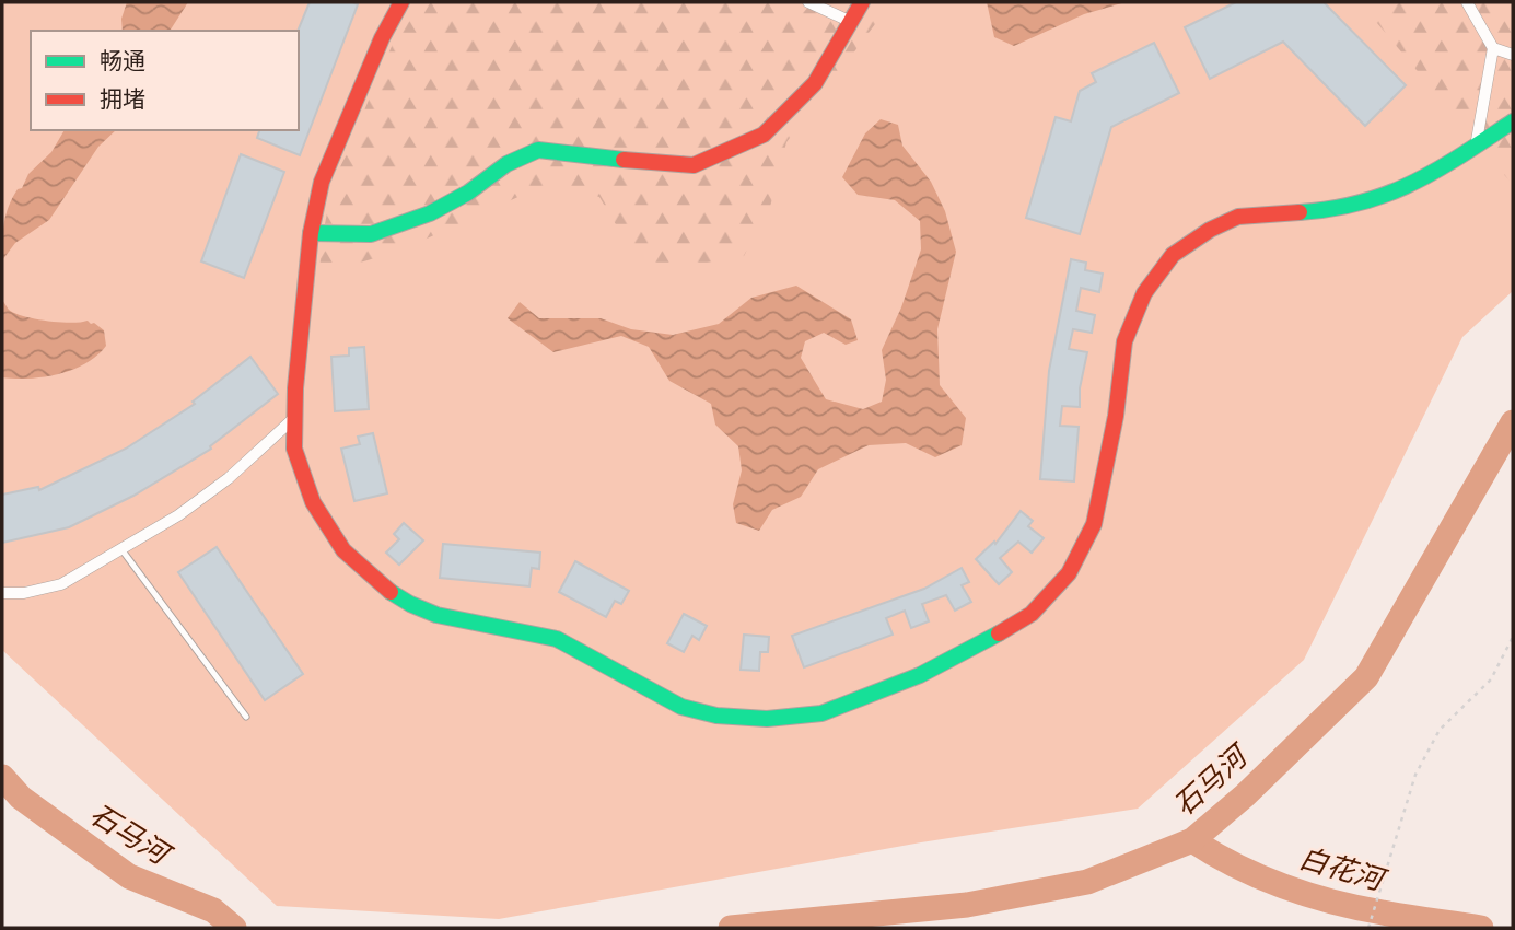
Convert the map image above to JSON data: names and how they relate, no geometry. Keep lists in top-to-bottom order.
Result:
{
  "water": ["石马河", "白花河"],
  "legend": ["畅通", "拥堵"]
}
